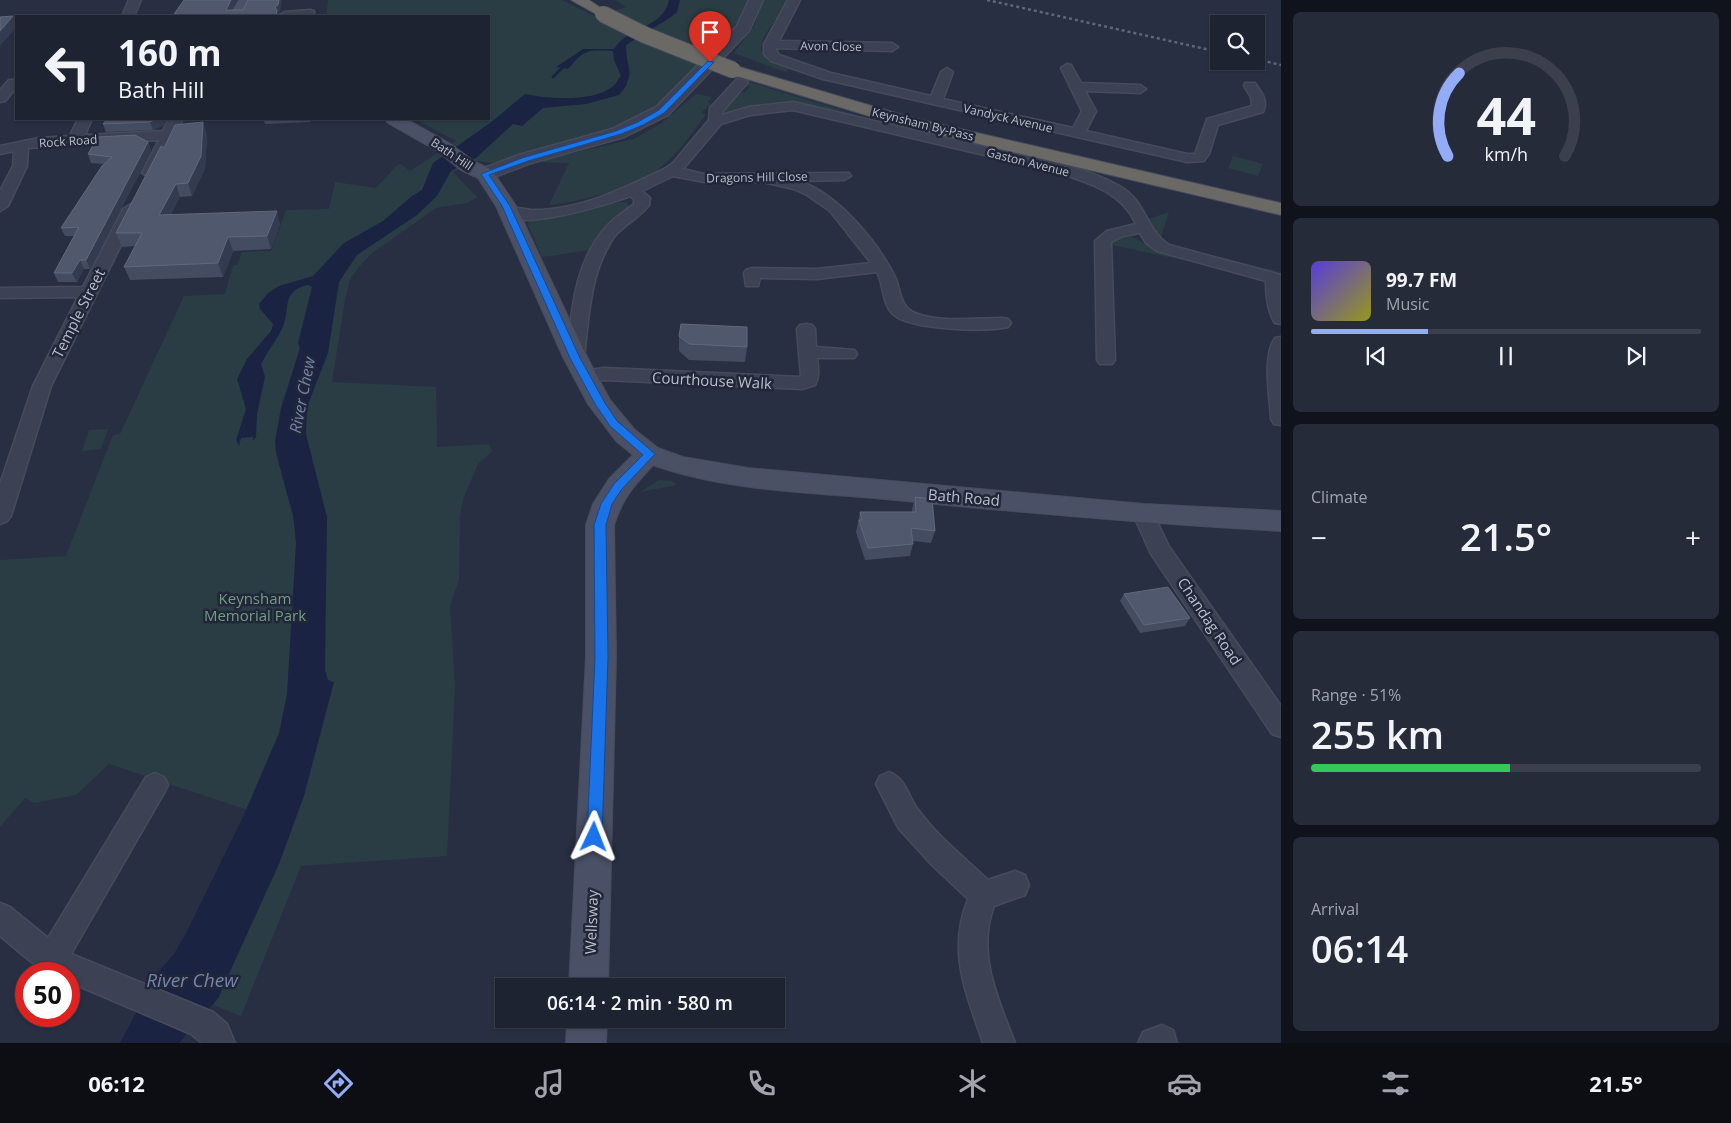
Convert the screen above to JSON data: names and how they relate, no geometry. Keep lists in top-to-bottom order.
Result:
{
  "streets": {
    "highway": ["Keynsham By-Pass"],
    "main road": ["Bath Hill", "Bath Road", "Wellsway"],
    "street": [
      "Avon Close",
      "Vandyck Avenue",
      "Rock Road",
      "Gaston Avenue",
      "Dragons Hill Close",
      "Temple Street",
      "Courthouse Walk",
      "Chandag Road"
    ]
  },
  "crossings": [
    ["Avon Close", "Vandyck Avenue"],
    ["Rock Road", "Temple Street"],
    ["Bath Hill", "Courthouse Walk"],
    ["Bath Hill", "Bath Road"],
    ["Bath Hill", "Wellsway"],
    ["Bath Road", "Chandag Road"],
    ["Bath Road", "Wellsway"]
  ],
  "water": ["River Chew"],
  "parks": ["Keynsham Memorial Park"],
  "page": {
    "turn": ["160 m", "Bath Hill"],
    "song": ["99.7 FM", "Music"],
    "tile": [
      "Climate",
      ["Range · 51%", "255 km"],
      ["Arrival", "06:14"]
    ],
    "heat": ["−", "21.5°", "+"],
    "limit": "50",
    "trip": "06:14 · 2 min · 580 m",
    "tabs": ["06:12", "21.5°"],
    "gauge": ["44", "km/h"]
  }
}
